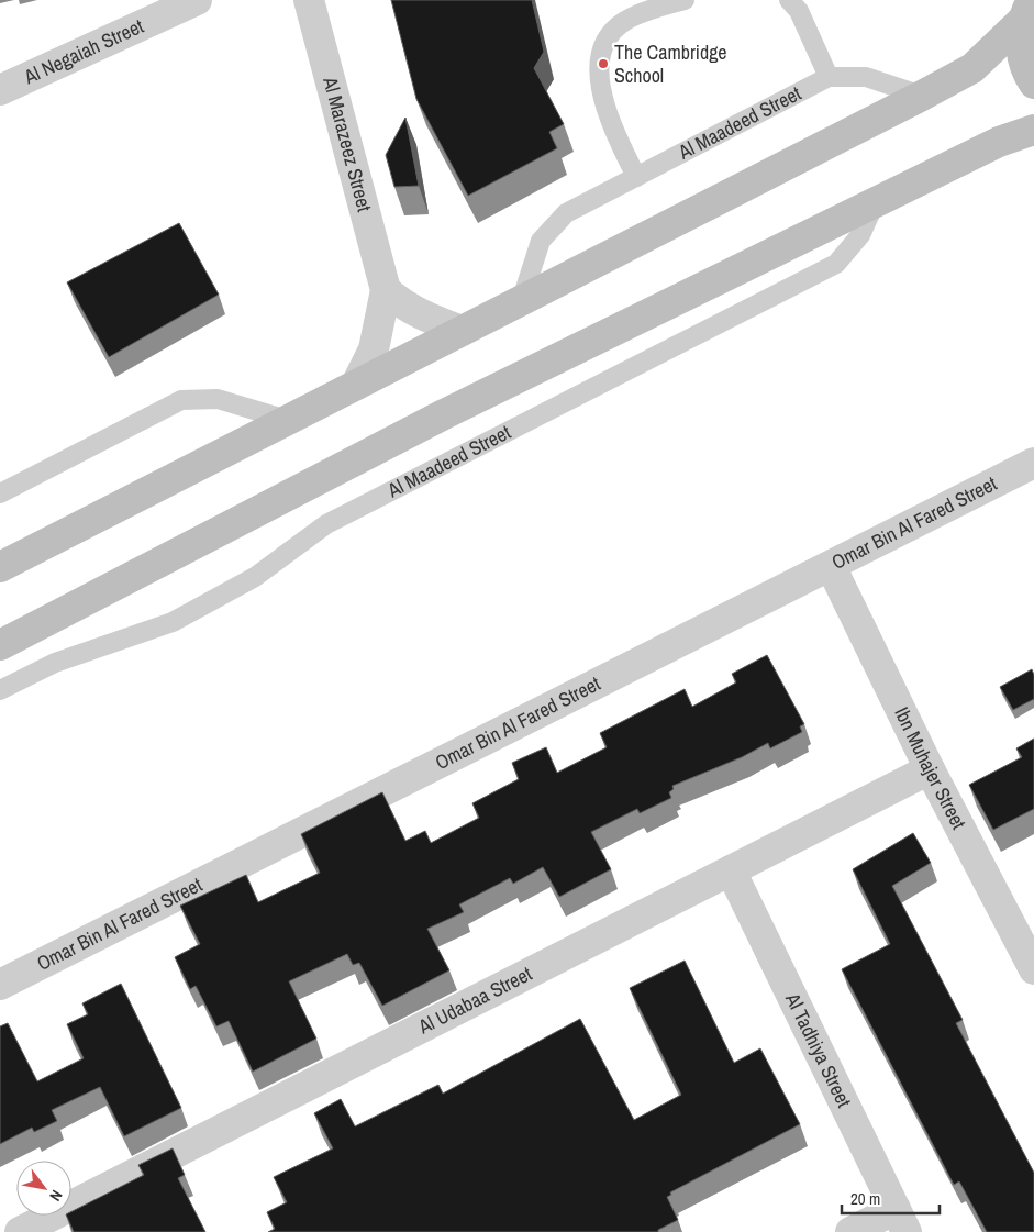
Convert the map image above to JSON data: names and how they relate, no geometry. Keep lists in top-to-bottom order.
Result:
{
  "streets": {
    "street": [
      "Al Negaiah Street",
      "Al Marazeez Street",
      "Omar Bin Al Fared Street",
      "Ibn Muhajer Street",
      "Al Udabaa Street",
      "Al Tadhiya Street"
    ],
    "lane": ["Al Maadeed Street"]
  },
  "crossings": [
    ["Omar Bin Al Fared Street", "Ibn Muhajer Street"],
    ["Ibn Muhajer Street", "Al Udabaa Street"],
    ["Al Udabaa Street", "Al Tadhiya Street"]
  ],
  "places": ["The Cambridge School"],
  "scale_bar": "20 m",
  "north": "bottom right"
}
